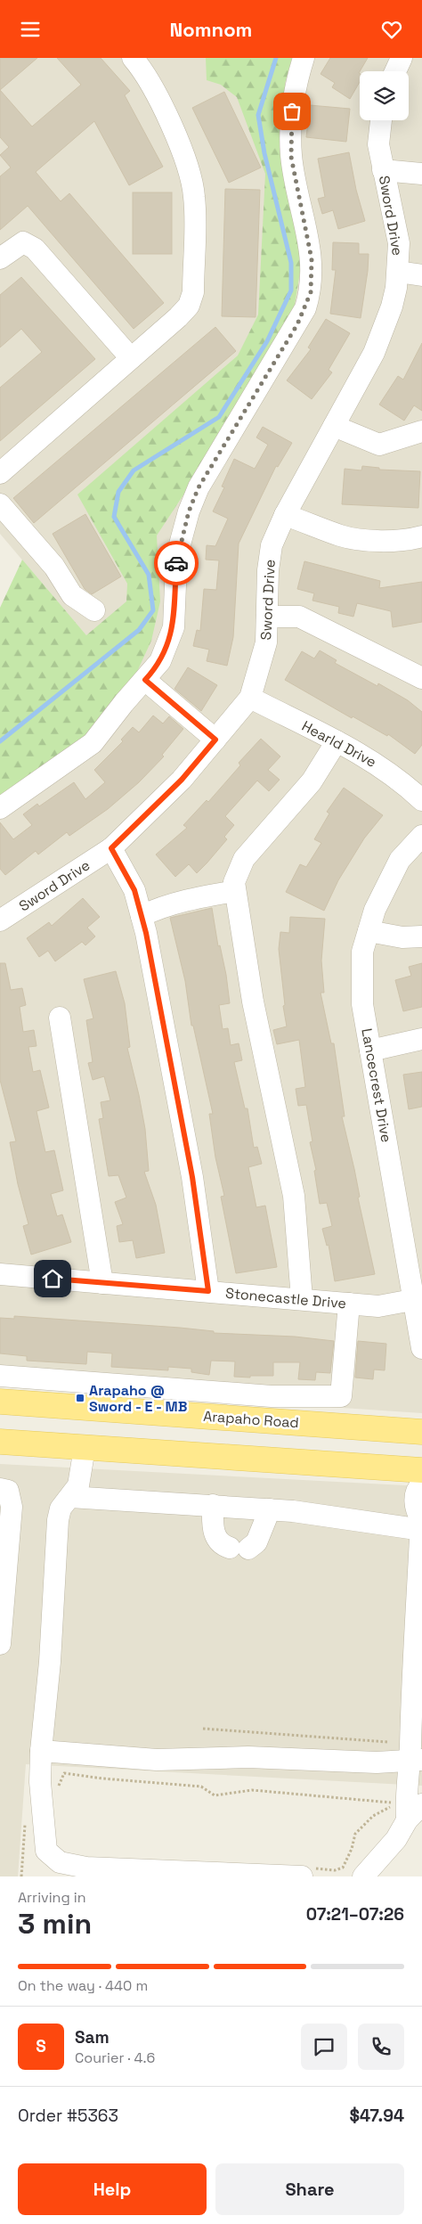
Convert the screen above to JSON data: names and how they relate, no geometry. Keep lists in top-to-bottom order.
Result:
{
  "streets": {
    "main road": ["Arapaho Road"],
    "street": [
      "Sword Drive",
      "Hearld Drive",
      "Lancecrest Drive",
      "Stonecastle Drive"
    ]
  },
  "crossings": [
    ["Sword Drive", "Hearld Drive"],
    ["Lancecrest Drive", "Stonecastle Drive"]
  ],
  "places": {
    "transit": ["Arapaho @ Sword - E - MB"]
  },
  "page": {
    "header": "Nomnom",
    "heading": ["3 min", "Arriving in", "07:21–07:26"],
    "panel": [
      "Sam",
      "Courier · 4.6",
      "Order #5363",
      "$47.94"
    ],
    "bar": "On the way · 440 m",
    "round": "S",
    "buttons": ["Help", "Share"]
  }
}
